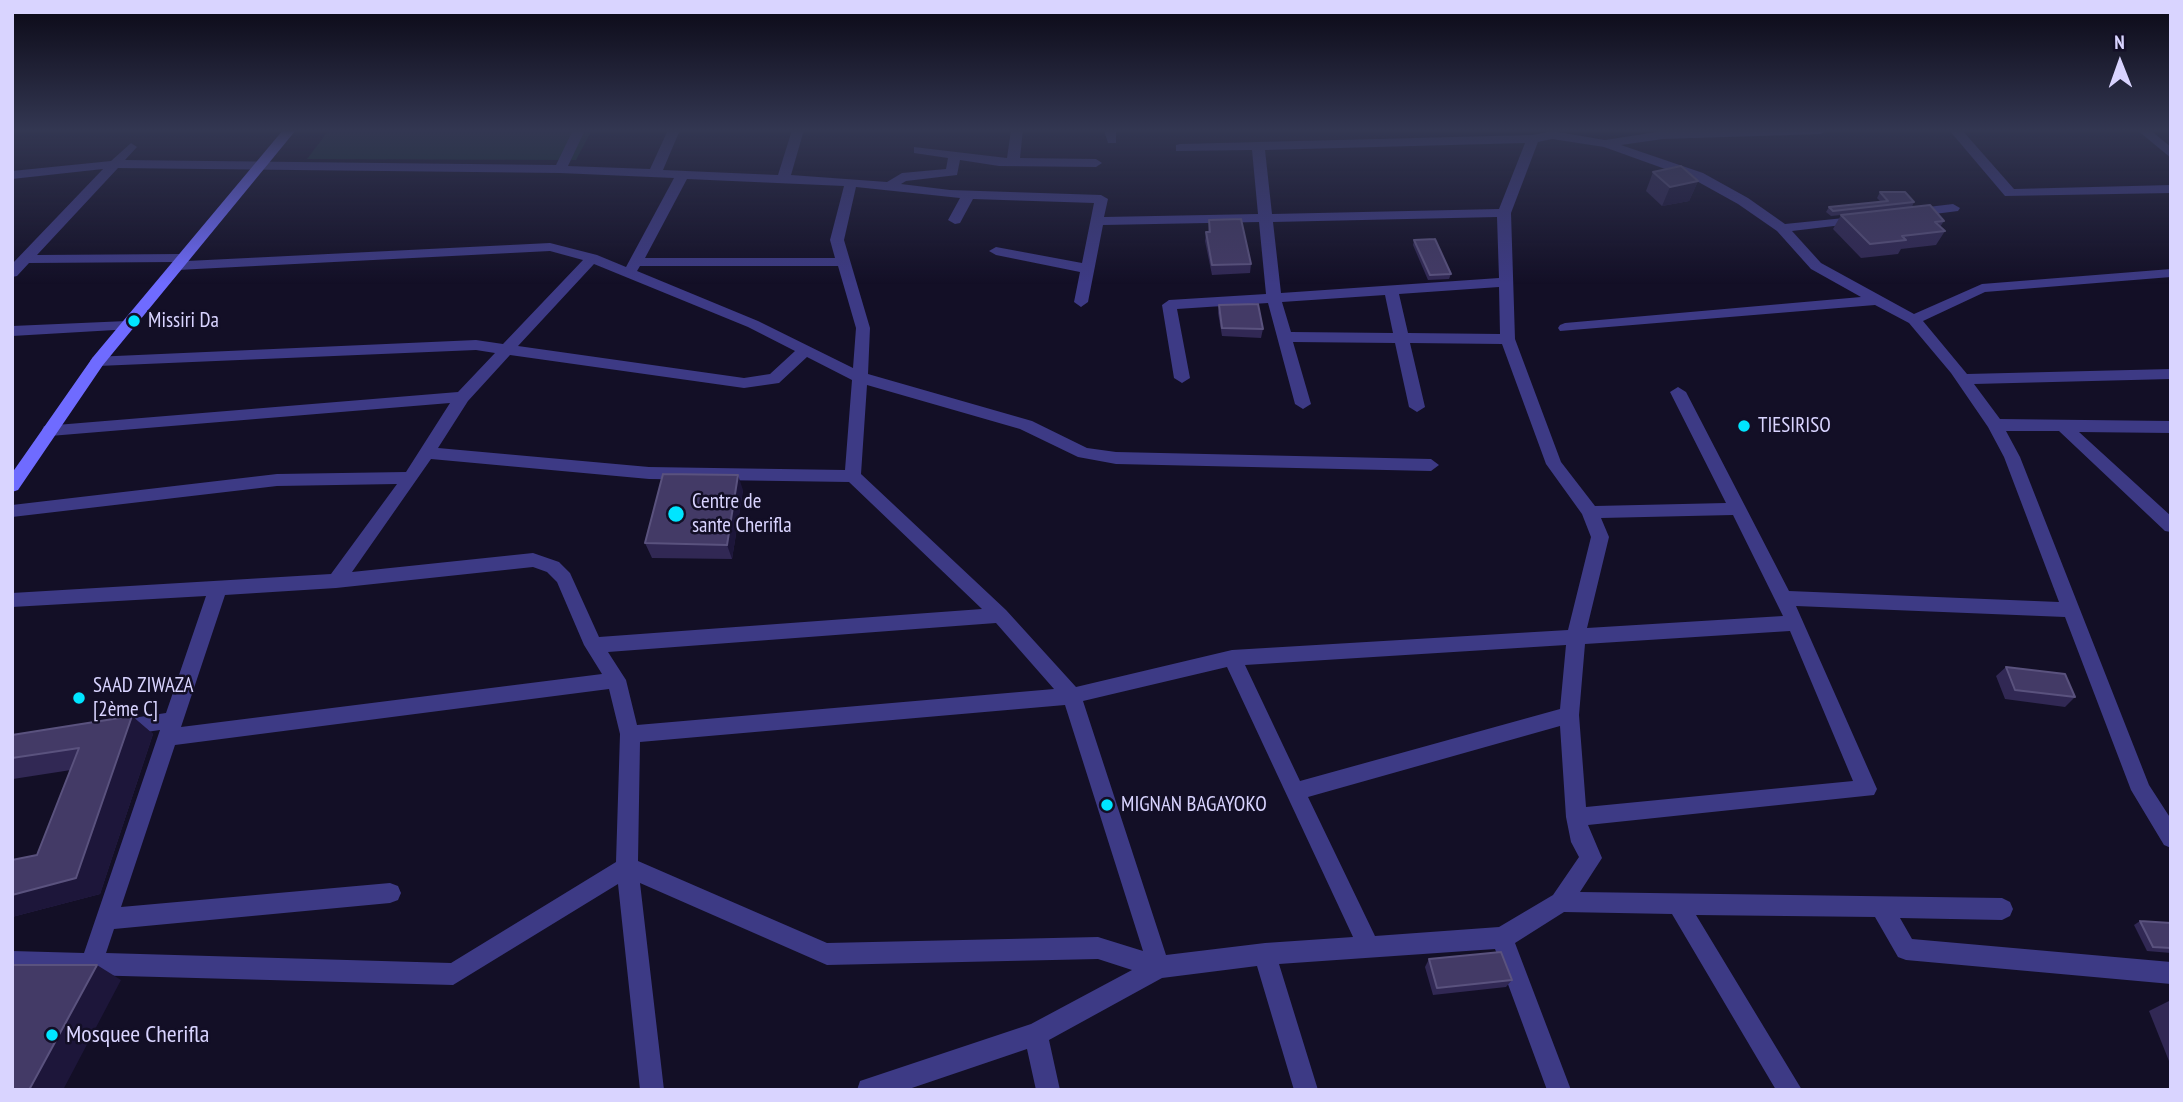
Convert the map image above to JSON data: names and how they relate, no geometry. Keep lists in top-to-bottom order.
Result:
{
  "places": [
    "Missiri Da",
    "TIESIRISO",
    "Centre de sante Cherifla",
    "SAAD ZIWAZA [2ème C]",
    "MIGNAN BAGAYOKO",
    "Mosquee Cherifla"
  ],
  "north": "top"
}
